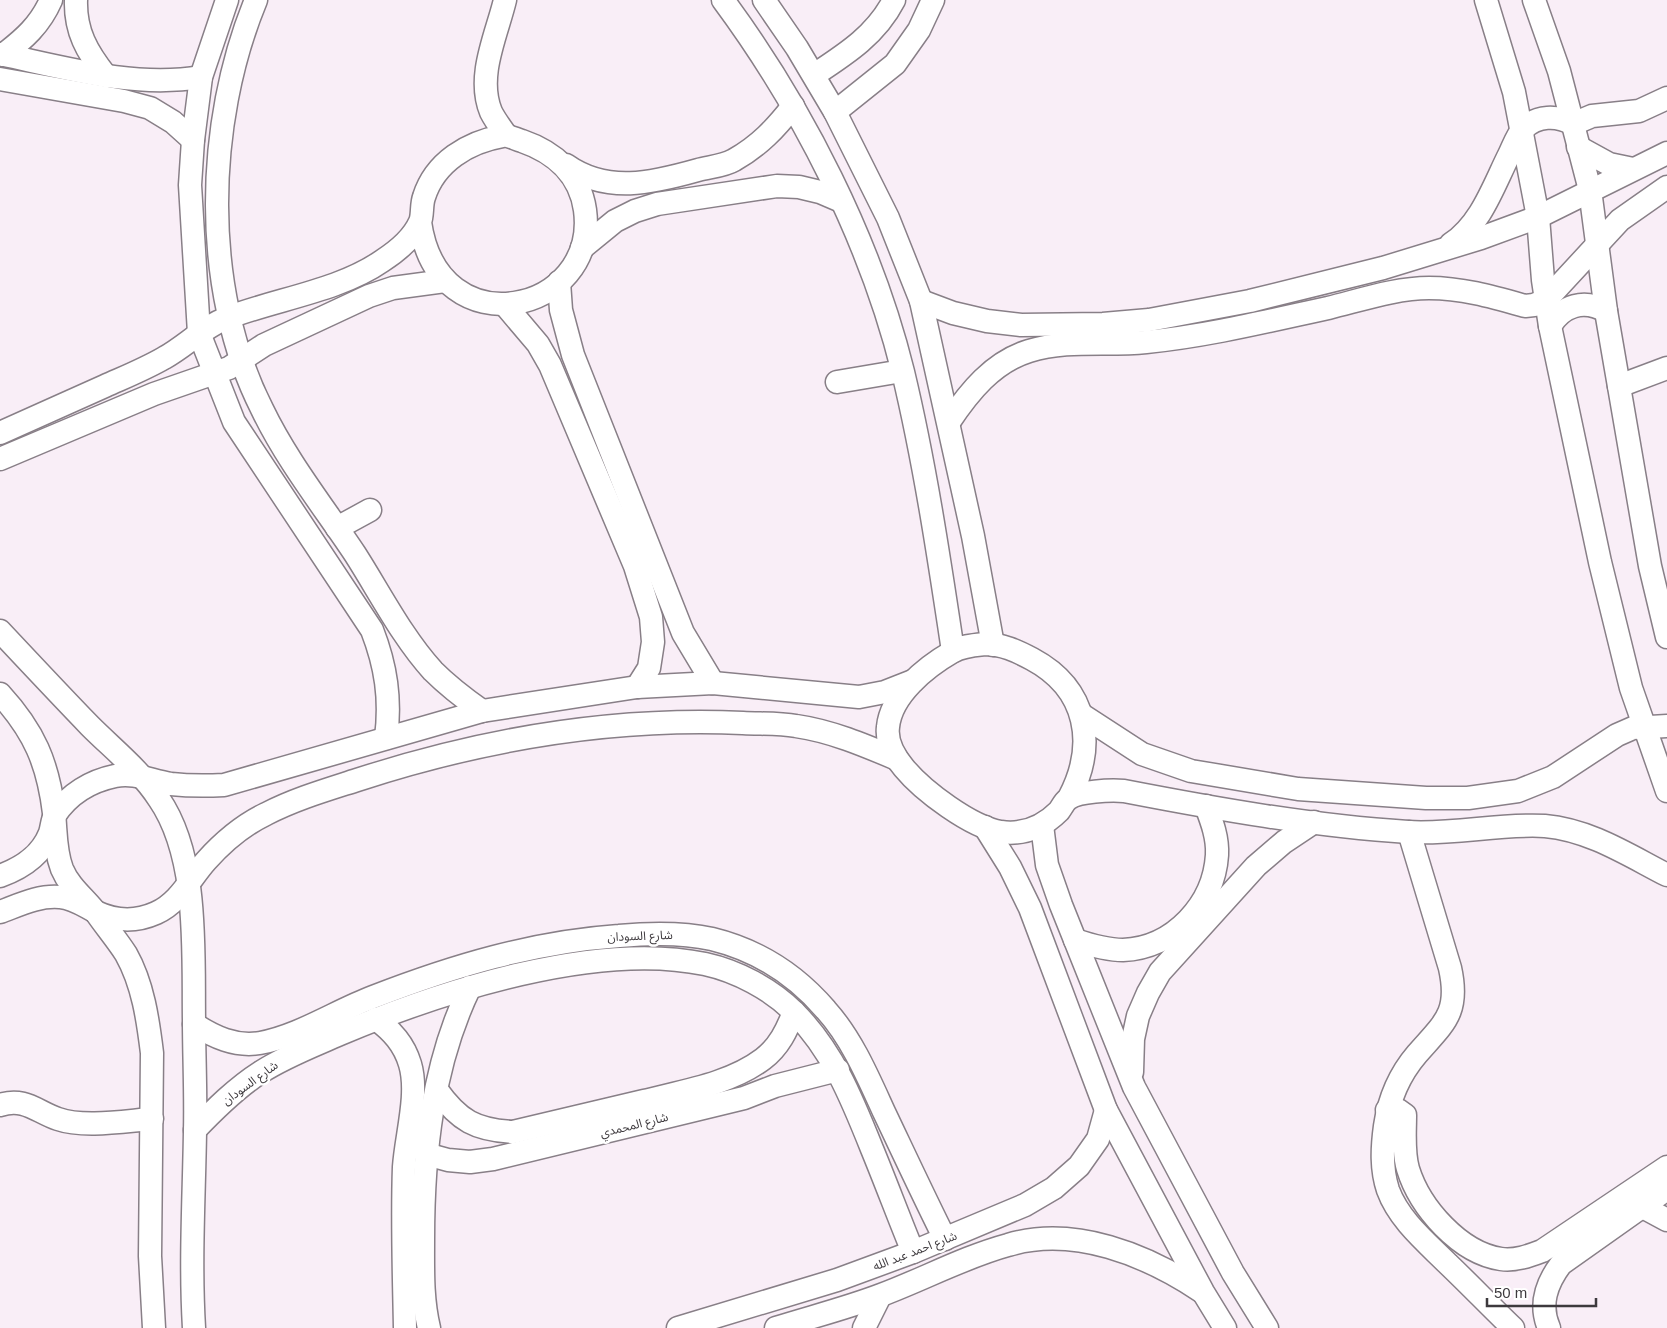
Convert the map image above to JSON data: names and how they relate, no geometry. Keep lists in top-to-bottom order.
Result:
{
  "streets": {
    "street": ["شارع السودان", "شارع المحمدي", "شارع احمد عبد الله"]
  },
  "crossings": [
    ["شارع السودان", "شارع المحمدي"],
    ["شارع السودان", "شارع احمد عبد الله"]
  ],
  "scale_bar": "50 m"
}
